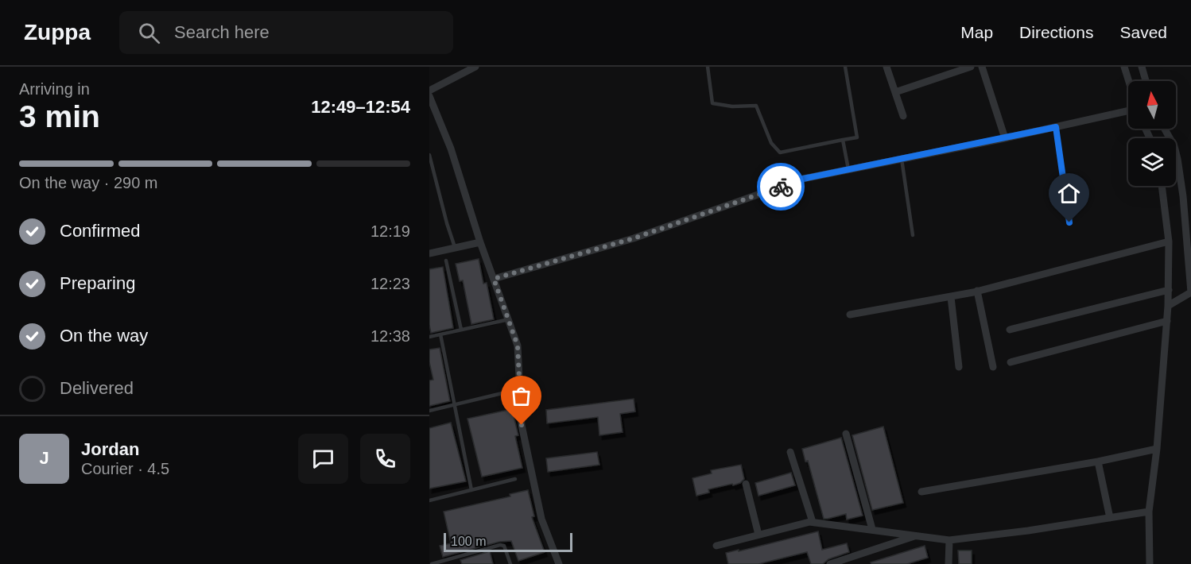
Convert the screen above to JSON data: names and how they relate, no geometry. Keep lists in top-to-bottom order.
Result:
{
  "scale_bar": "100 m",
  "north": "top",
  "page": {
    "header": "Zuppa",
    "search": "Search here",
    "nav": ["Map", "Directions", "Saved"],
    "heading": ["3 min", "Arriving in", "12:49–12:54"],
    "panel": ["Jordan", "Courier · 4.5"],
    "bar": "On the way · 290 m",
    "list": [
      ["Confirmed", "12:19"],
      ["Preparing", "12:23"],
      ["On the way", "12:38"],
      "Delivered"
    ],
    "round": "J",
    "scale": "100 m"
  }
}
